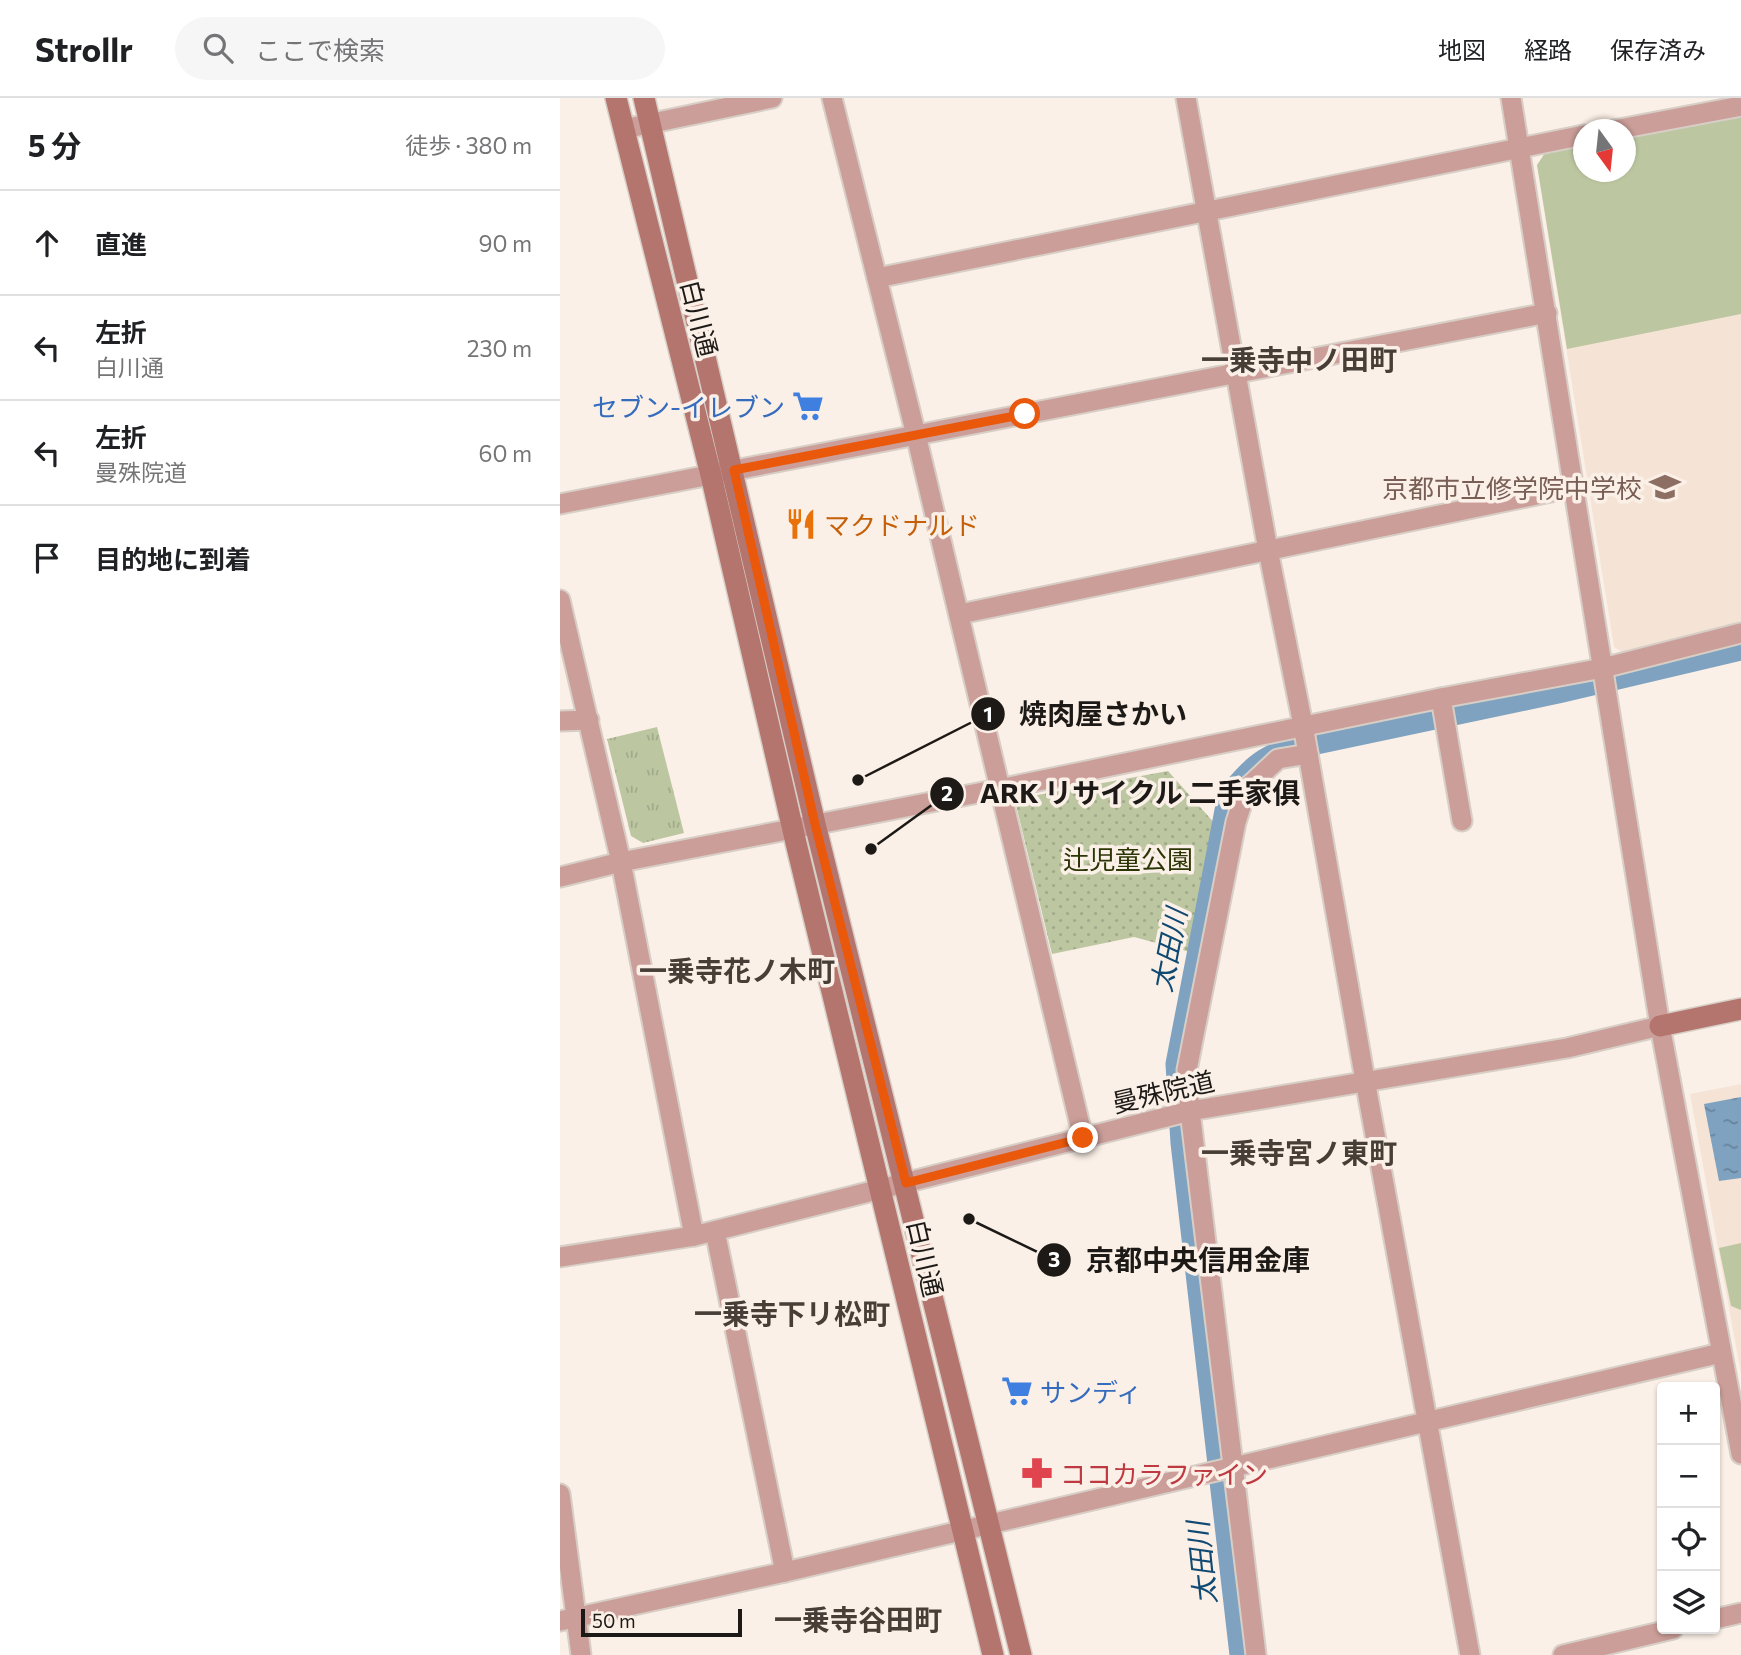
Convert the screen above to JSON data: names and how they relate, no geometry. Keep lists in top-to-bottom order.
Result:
{
  "streets": {
    "street": ["白川通", "曼殊院道"]
  },
  "crossings": [
    ["白川通", "曼殊院道"]
  ],
  "districts": [
    "一乗寺中ノ田町",
    "一乗寺花ノ木町",
    "一乗寺宮ノ東町",
    "一乗寺下リ松町",
    "一乗寺谷田町"
  ],
  "water": ["太田川"],
  "parks": ["辻児童公園"],
  "places": {
    "supermarket": ["セブン-イレブン", "サンディ"],
    "school or university": ["京都市立修学院中学校"],
    "restaurant": ["マクドナルド"],
    "other": ["焼肉屋さかい", "ARK リサイクル 二手家俱", "京都中央信用金庫"],
    "pharmacy": ["ココカラファイン"]
  },
  "scale_bar": "50 m",
  "north": "bottom",
  "page": {
    "header": "Strollr",
    "search": "ここで検索",
    "nav": ["地図", "経路", "保存済み"],
    "heading": ["5 分", "徒歩 · 380 m"],
    "list": [
      ["直進", "90 m"],
      ["左折", "白川通", "230 m"],
      ["左折", "曼殊院道", "60 m"],
      "目的地に到着"
    ],
    "map_buttons": ["+", "−"],
    "scale": "50 m"
  }
}
